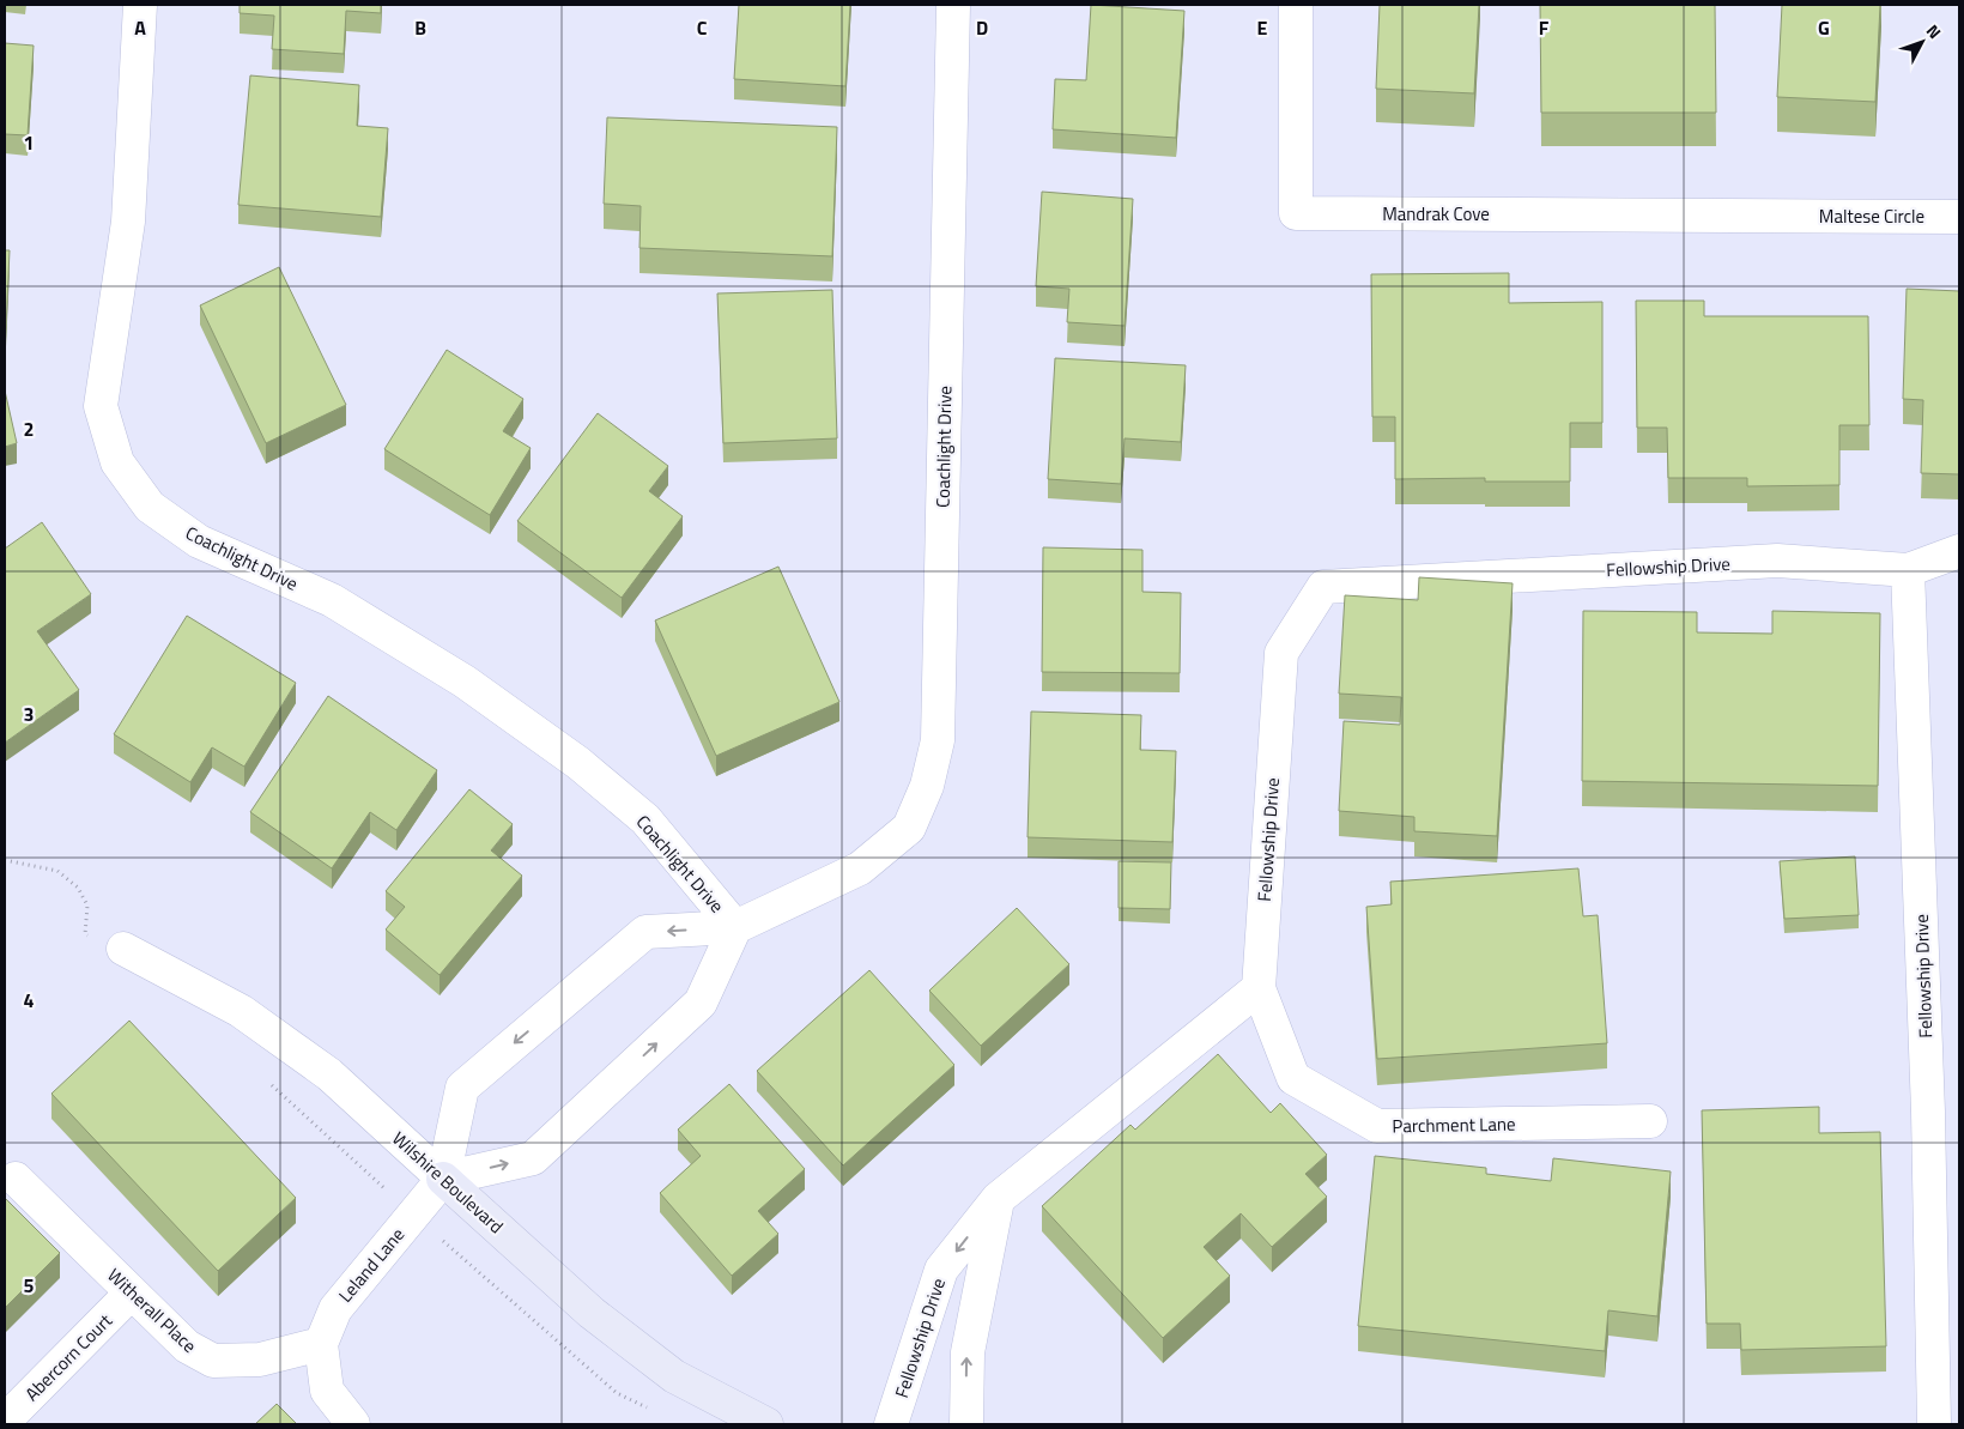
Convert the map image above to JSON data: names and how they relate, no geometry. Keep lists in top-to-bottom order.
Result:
{
  "streets": {
    "street": [
      "Mandrak Cove",
      "Maltese Circle",
      "Coachlight Drive",
      "Fellowship Drive",
      "Parchment Lane",
      "Wilshire Boulevard",
      "Leland Lane",
      "Witherall Place",
      "Abercorn Court"
    ]
  },
  "crossings": [
    ["Mandrak Cove", "Maltese Circle"],
    ["Coachlight Drive", "Wilshire Boulevard"],
    ["Coachlight Drive", "Leland Lane"],
    ["Fellowship Drive", "Parchment Lane"],
    ["Wilshire Boulevard", "Leland Lane"],
    ["Leland Lane", "Witherall Place"],
    ["Witherall Place", "Abercorn Court"]
  ],
  "north": "top right",
  "grid": {
    "columns": [
      "A",
      "B",
      "C",
      "D",
      "E",
      "F",
      "G"
    ],
    "rows": [
      "1",
      "2",
      "3",
      "4",
      "5"
    ]
  }
}
